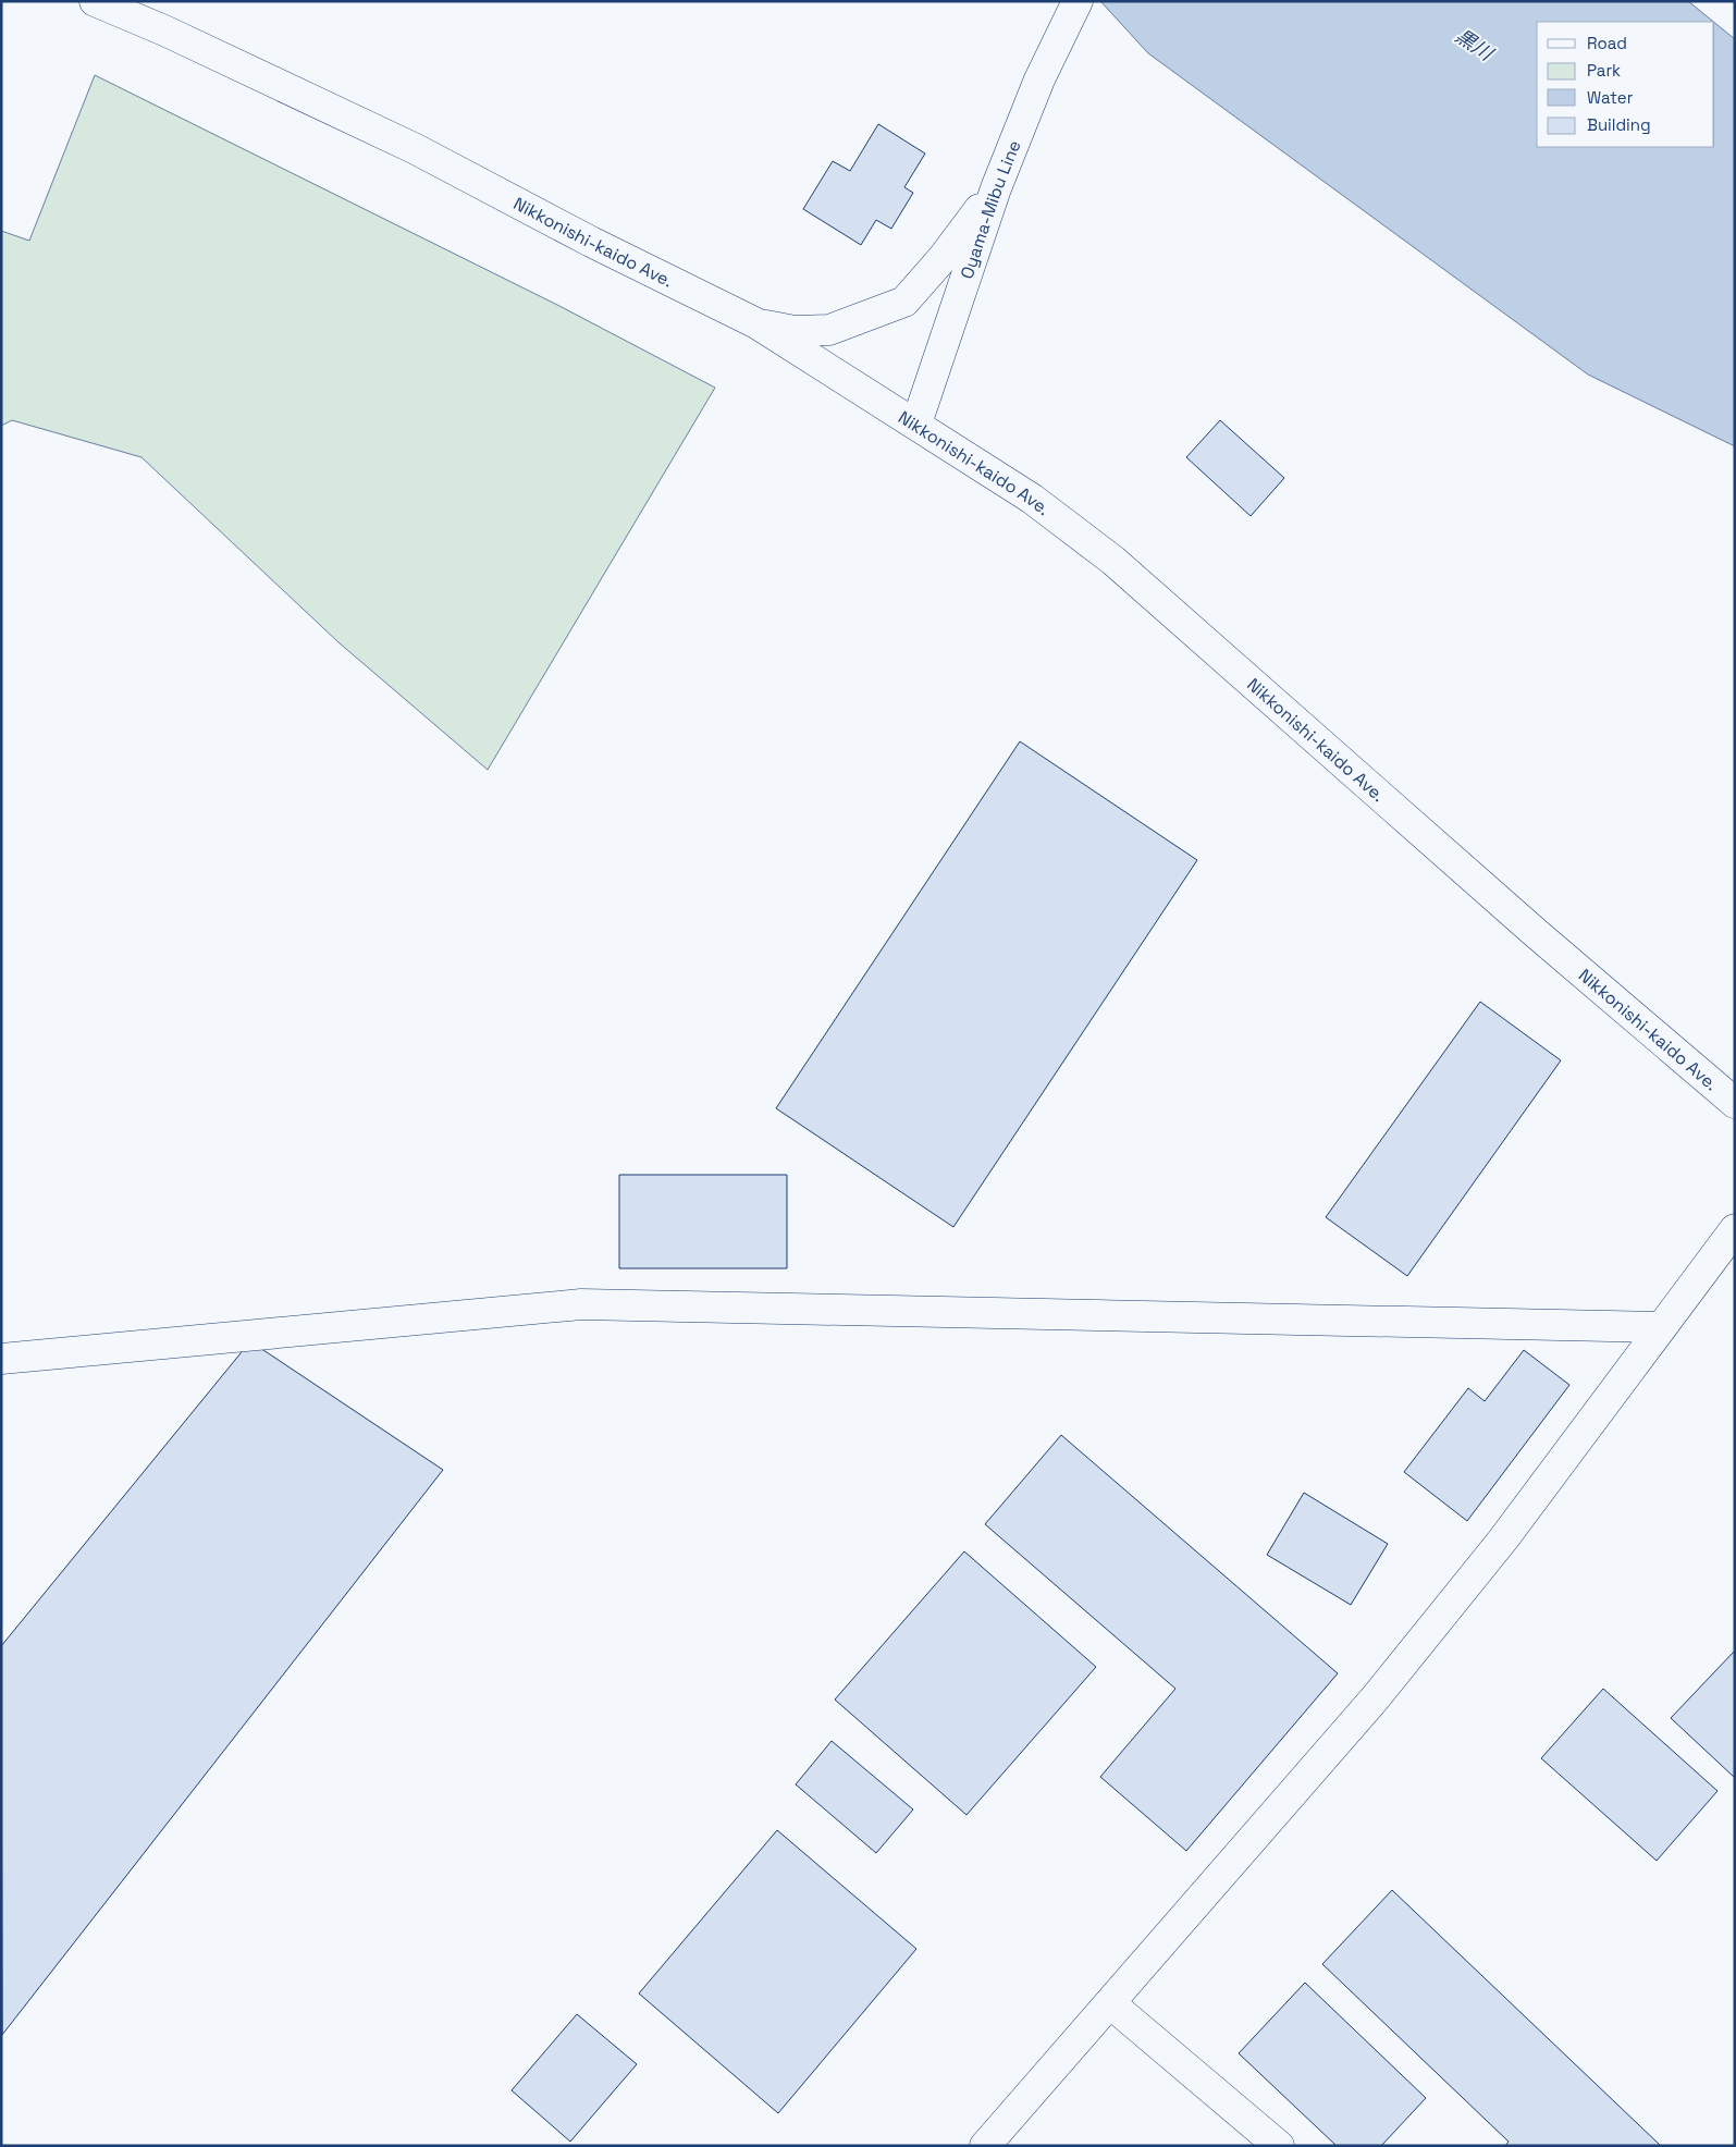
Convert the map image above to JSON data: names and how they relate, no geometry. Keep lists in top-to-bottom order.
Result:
{
  "streets": {
    "street": ["Oyama-Mibu Line", "Nikkonishi-kaido Ave."]
  },
  "crossings": [
    ["Oyama-Mibu Line", "Nikkonishi-kaido Ave."]
  ],
  "water": ["黒川"],
  "legend": [
    "Road",
    "Park",
    "Water",
    "Building"
  ]
}
